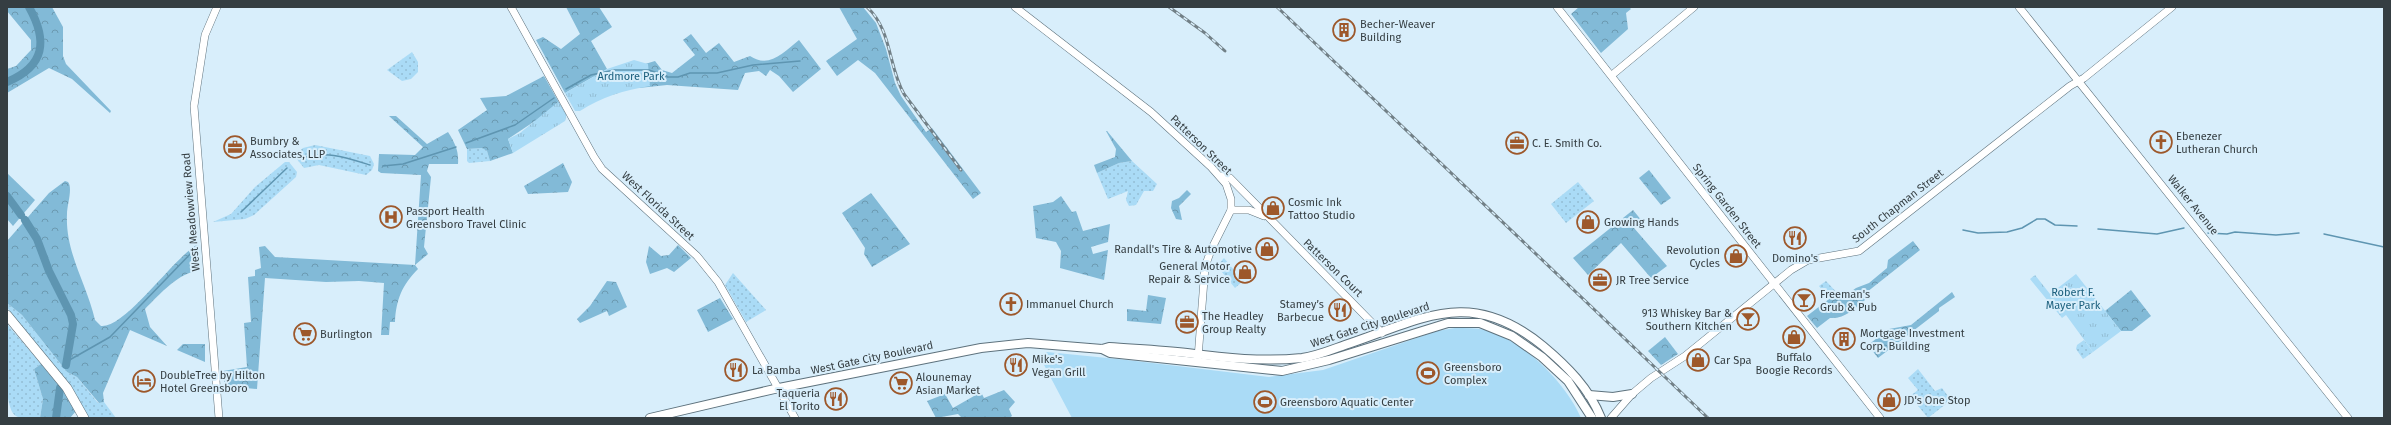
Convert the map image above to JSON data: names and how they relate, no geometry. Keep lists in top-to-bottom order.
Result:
{
  "streets": {
    "main road": ["West Gate City Boulevard"],
    "street": [
      "Patterson Street",
      "Walker Avenue",
      "West Florida Street",
      "Spring Garden Street",
      "South Chapman Street",
      "West Meadowview Road",
      "Patterson Court"
    ]
  },
  "crossings": [
    ["Patterson Street", "Patterson Court"],
    ["Walker Avenue", "South Chapman Street"],
    ["West Florida Street", "West Gate City Boulevard"],
    ["Spring Garden Street", "South Chapman Street"],
    ["Patterson Court", "West Gate City Boulevard"]
  ],
  "parks": ["Ardmore Park", "Robert F. Mayer Park"],
  "places": {
    "building": ["Becher-Weaver Building", "Mortgage Investment Corp. Building"],
    "church": ["Ebenezer Lutheran Church", "Immanuel Church"],
    "office": [
      "C. E. Smith Co.",
      "Bumbry & Associates, LLP",
      "JR Tree Service",
      "The Headley Group Realty"
    ],
    "shop": [
      "Cosmic Ink Tattoo Studio",
      "Growing Hands",
      "Randall's Tire & Automotive",
      "Revolution Cycles",
      "General Motor Repair & Service",
      "Buffalo Boogie Records",
      "Car Spa",
      "JD's One Stop"
    ],
    "hospital": ["Passport Health Greensboro Travel Clinic"],
    "restaurant": [
      "Domino's",
      "Stamey’s Barbecue",
      "Mike's Vegan Grill",
      "La Bamba",
      "Taqueria El Torito"
    ],
    "bar": ["Freeman's Grub & Pub", "913 Whiskey Bar & Southern Kitchen"],
    "supermarket": ["Burlington", "Alounemay Asian Market"],
    "sports": ["Greensboro Complex", "Greensboro Aquatic Center"],
    "hotel": ["DoubleTree by Hilton Hotel Greensboro"]
  }
}
